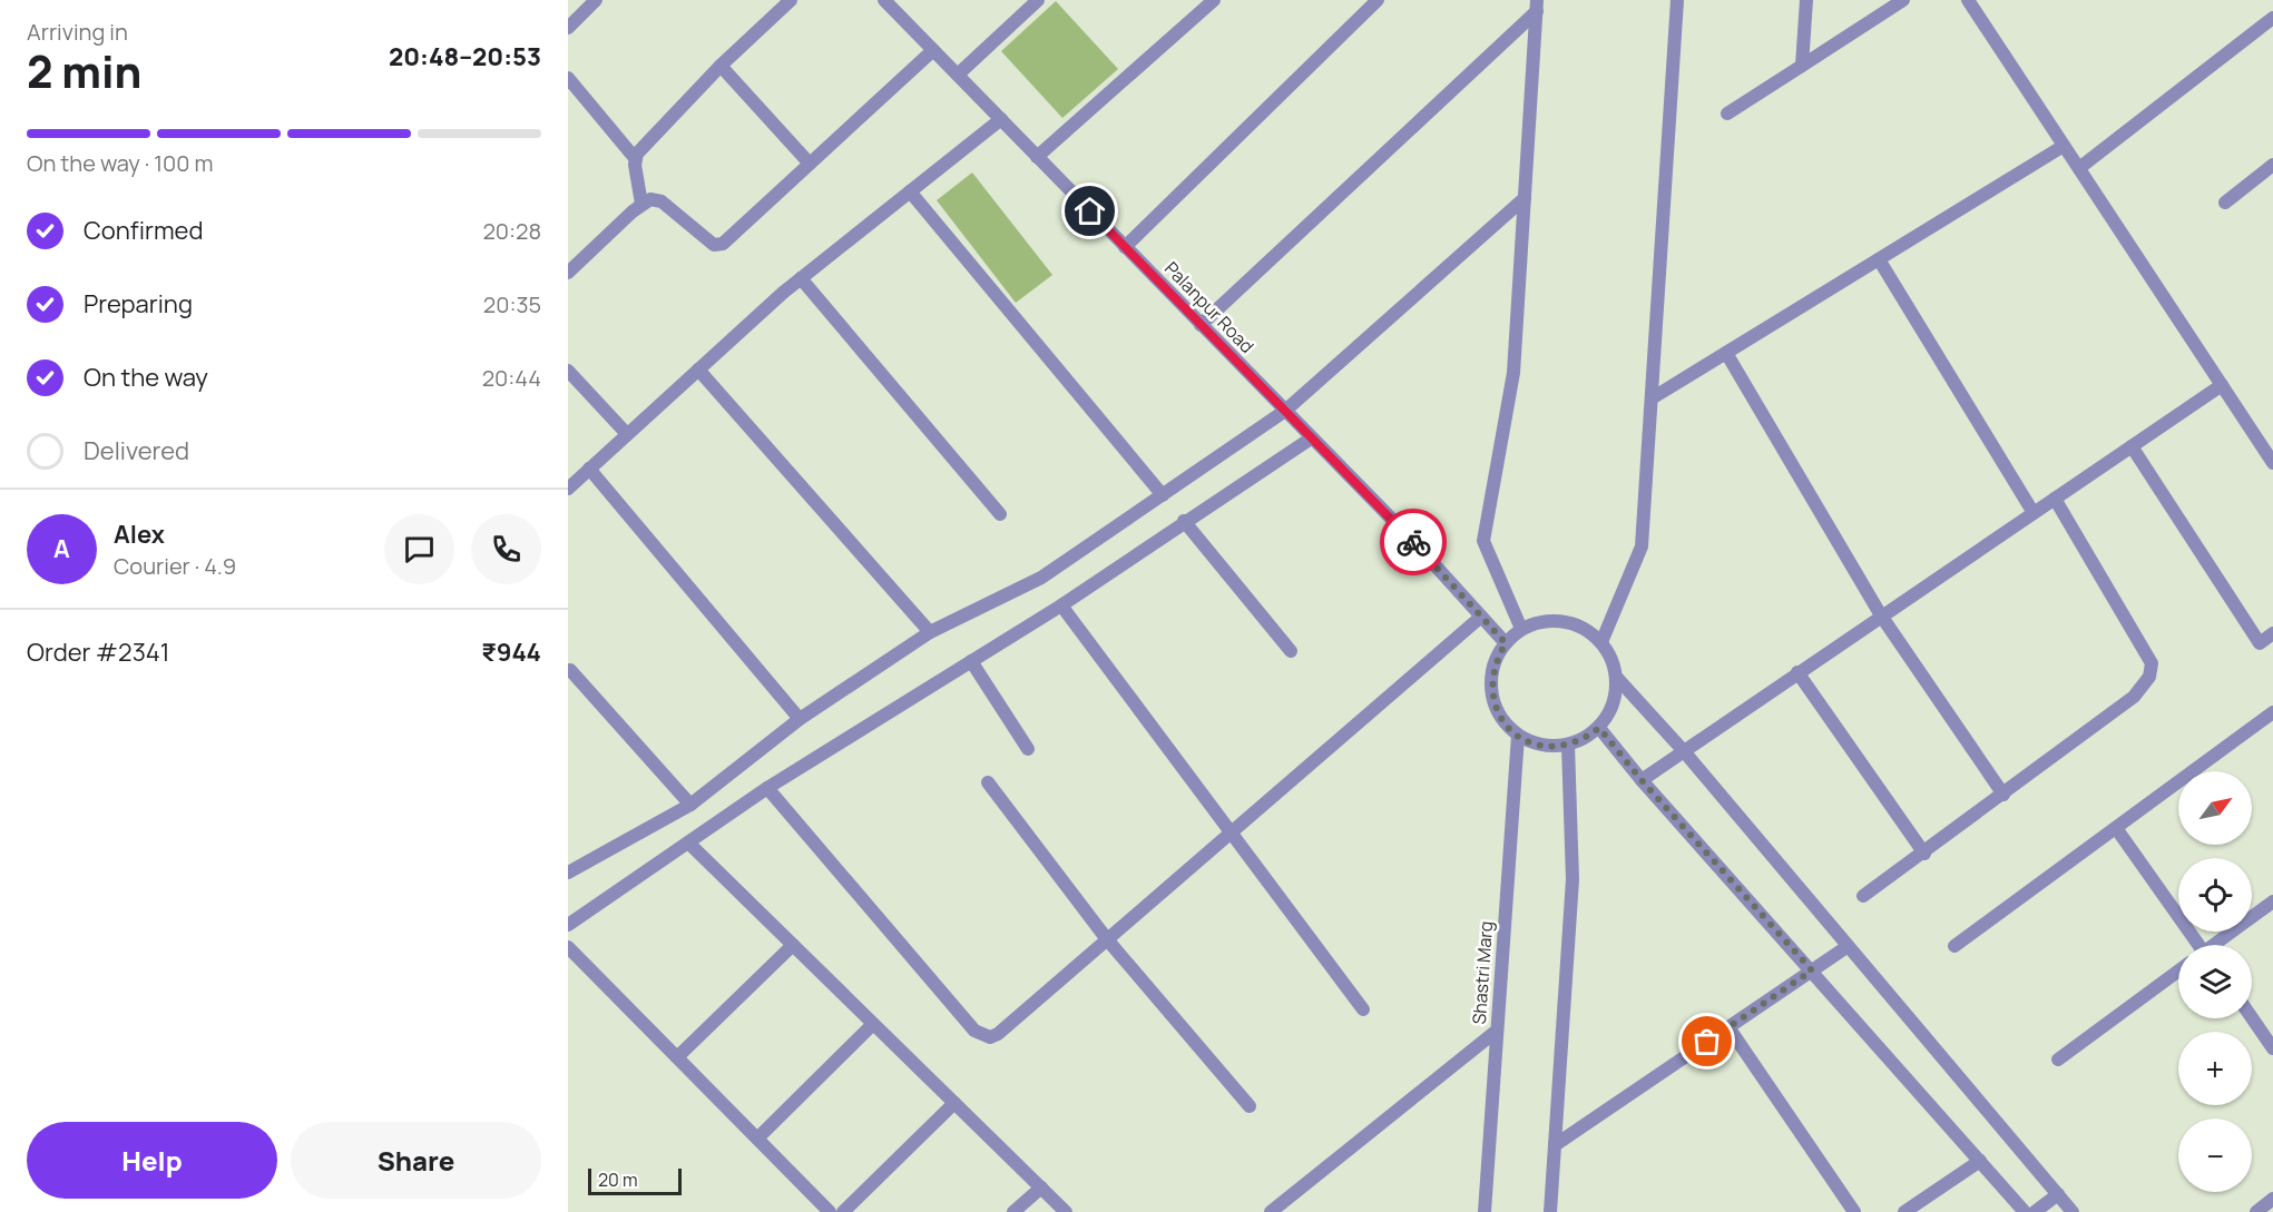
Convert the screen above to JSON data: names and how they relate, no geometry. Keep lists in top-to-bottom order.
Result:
{
  "streets": {
    "street": ["Palanpur Road", "Shastri Marg"]
  },
  "crossings": [
    ["Palanpur Road", "Shastri Marg"]
  ],
  "scale_bar": "20 m",
  "north": "top right",
  "page": {
    "heading": ["2 min", "Arriving in", "20:48–20:53"],
    "panel": [
      "Alex",
      "Courier · 4.9",
      "Order #2341",
      "₹944"
    ],
    "bar": "On the way · 100 m",
    "list": [
      ["Confirmed", "20:28"],
      ["Preparing", "20:35"],
      ["On the way", "20:44"],
      "Delivered"
    ],
    "round": "A",
    "map_buttons": ["+", "−"],
    "buttons": ["Help", "Share"],
    "scale": "20 m"
  }
}
